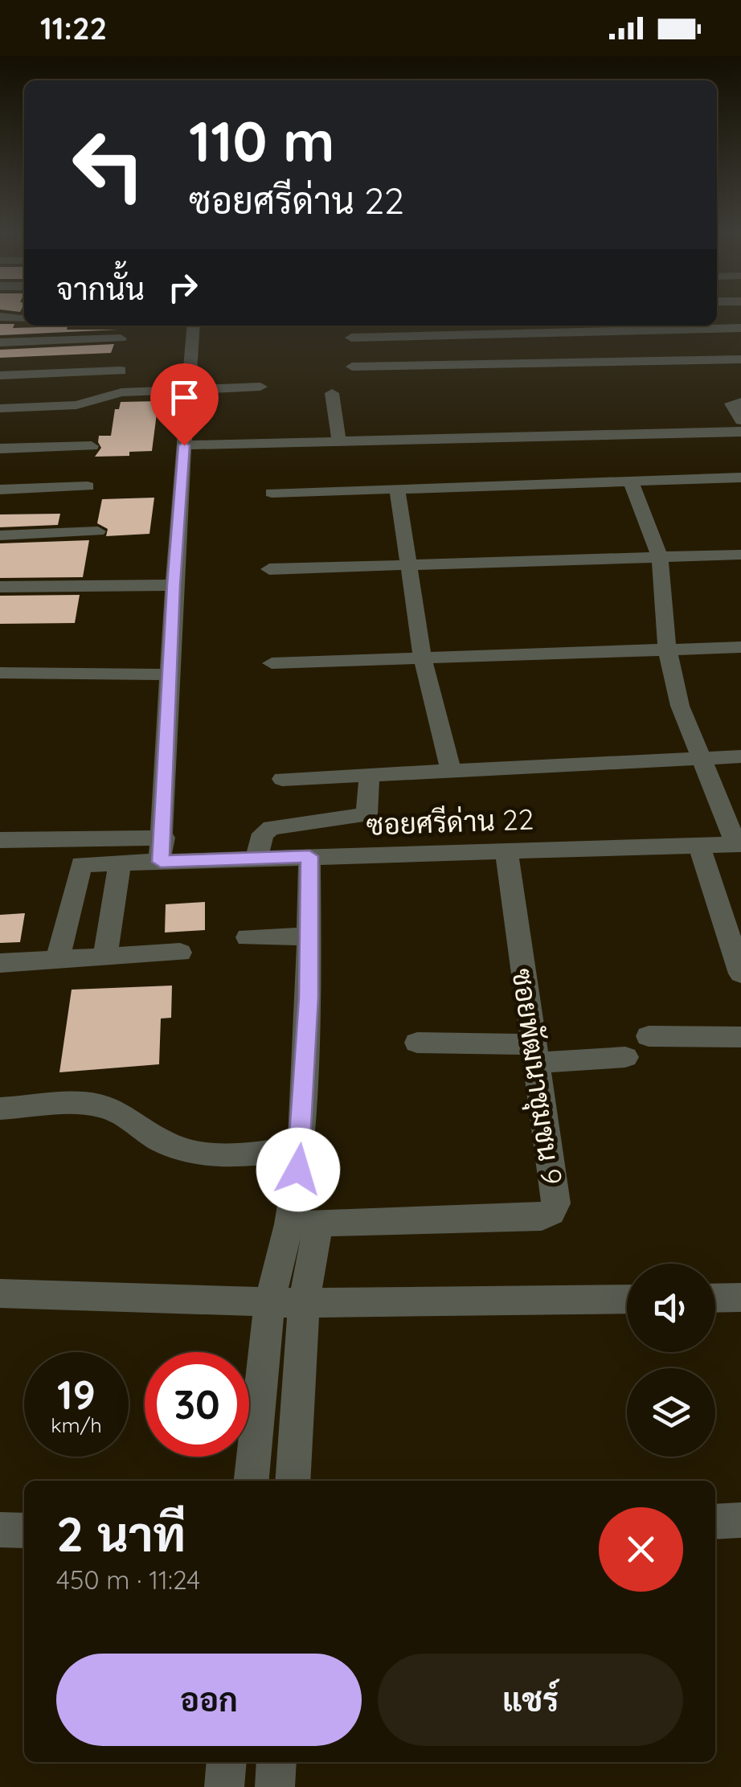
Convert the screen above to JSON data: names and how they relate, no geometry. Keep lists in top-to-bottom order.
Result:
{
  "streets": {
    "street": ["ซอยศรีด่าน 22", "ซอยพัฒนาชุมชน 9"]
  },
  "crossings": [
    ["ซอยศรีด่าน 22", "ซอยพัฒนาชุมชน 9"]
  ],
  "page": {
    "status": "11:22",
    "turn": ["110 m", "ซอยศรีด่าน 22"],
    "then": "จากนั้น",
    "speed": "19 km/h",
    "limit": "30",
    "heading": ["2 นาที", "450 m · 11:24"],
    "buttons": ["ออก", "แชร์"]
  }
}
